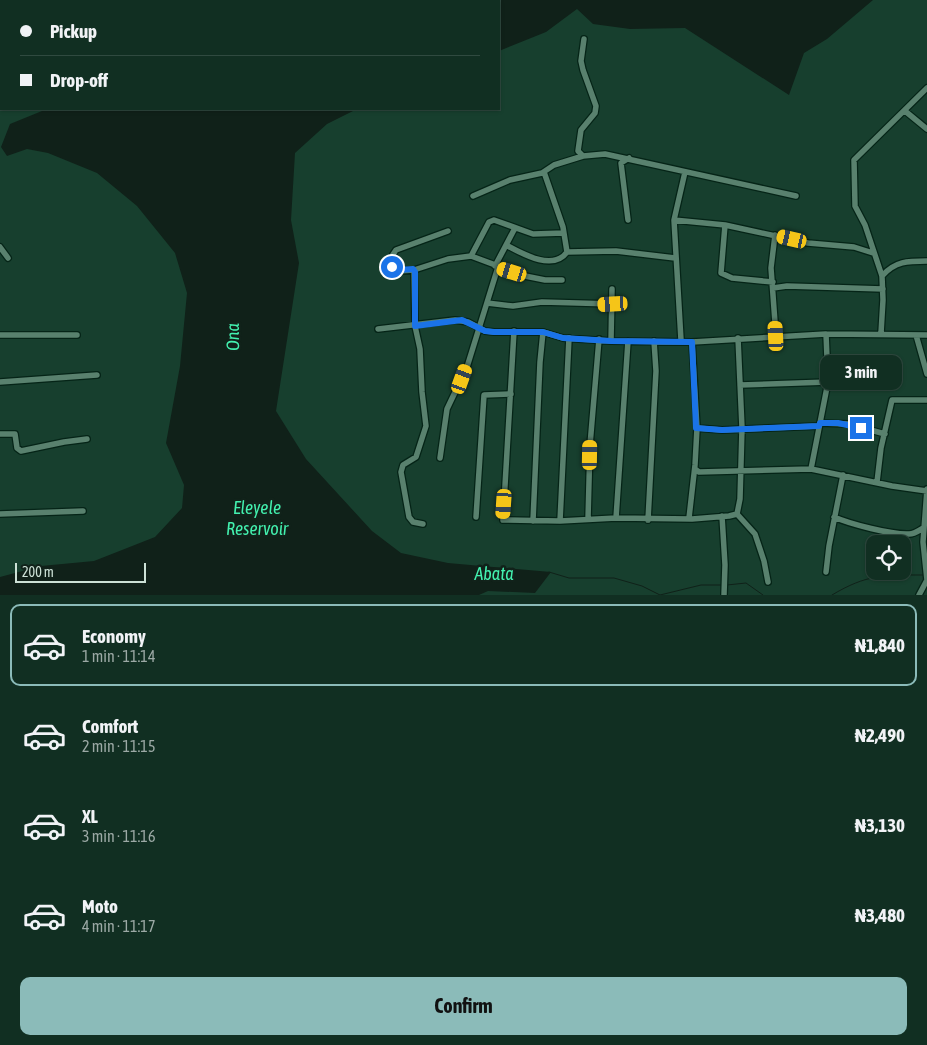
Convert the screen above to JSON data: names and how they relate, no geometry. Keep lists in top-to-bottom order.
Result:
{
  "water": ["Ona", "Eleyele Reservoir", "Abata"],
  "scale_bar": "200 m",
  "page": {
    "banner": ["Pickup", "Drop-off"],
    "bubble": "3 min",
    "scale": "200 m",
    "list": [
      {
        "name": "Economy",
        "note": "1 min · 11:14",
        "value": "₦1,840"
      },
      {
        "name": "Comfort",
        "note": "2 min · 11:15",
        "value": "₦2,490"
      },
      {
        "name": "XL",
        "note": "3 min · 11:16",
        "value": "₦3,130"
      },
      {
        "name": "Moto",
        "note": "4 min · 11:17",
        "value": "₦3,480"
      }
    ],
    "buttons": "Confirm"
  }
}
